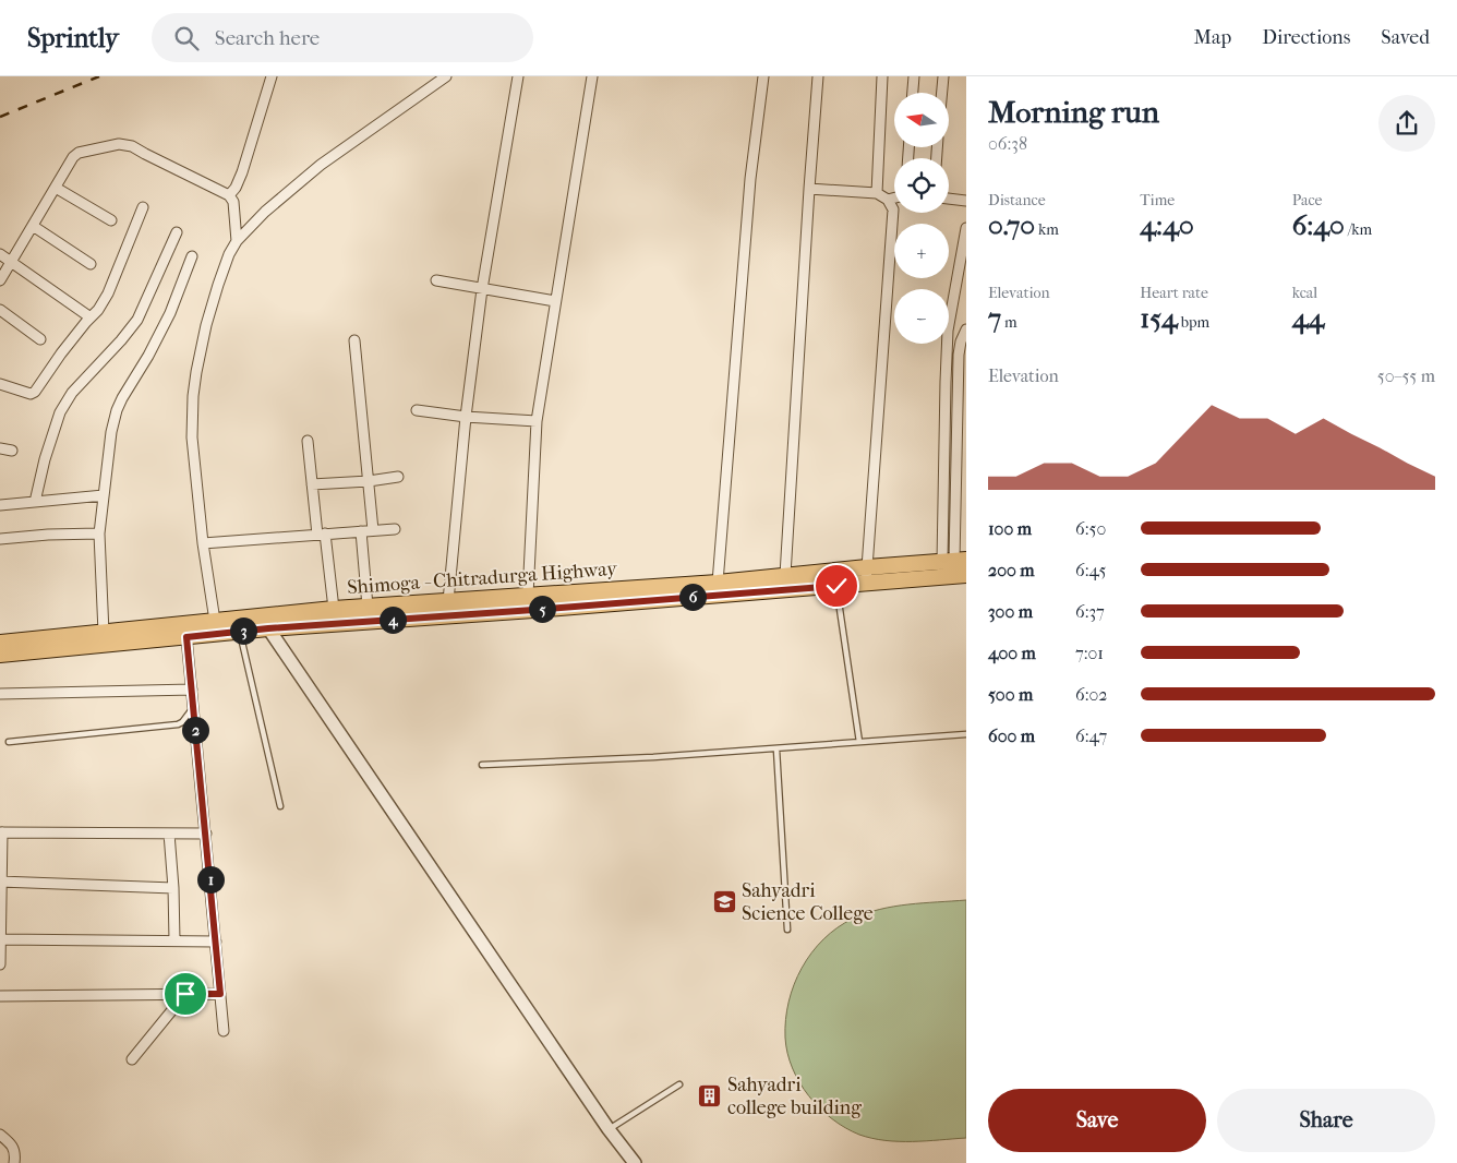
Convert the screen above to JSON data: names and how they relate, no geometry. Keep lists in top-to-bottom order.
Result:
{
  "streets": {
    "main road": ["Shimoga - Chitradurga Highway"]
  },
  "places": {
    "school or university": ["Sahyadri Science College"],
    "building": ["Sahyadri college building"]
  },
  "north": "left",
  "page": {
    "header": "Sprintly",
    "search": "Search here",
    "nav": ["Map", "Directions", "Saved"],
    "heading": ["Morning run", "06:38"],
    "map_buttons": ["+", "−"],
    "stats": [
      ["Distance", "0.70 km"],
      ["Time", "4:40"],
      ["Pace", "6:40 /km"],
      ["Elevation", "7 m"],
      ["Heart rate", "154 bpm"],
      ["kcal", "44"]
    ],
    "chart": ["Elevation", "50–55 m"],
    "list": [
      {
        "name": "100 m",
        "note": "6:50"
      },
      {
        "name": "200 m",
        "note": "6:45"
      },
      {
        "name": "300 m",
        "note": "6:37"
      },
      {
        "name": "400 m",
        "note": "7:01"
      },
      {
        "name": "500 m",
        "note": "6:02"
      },
      {
        "name": "600 m",
        "note": "6:47"
      }
    ],
    "pins": [
      "6",
      "5",
      "4",
      "3",
      "2",
      "1"
    ],
    "buttons": ["Save", "Share"]
  }
}
